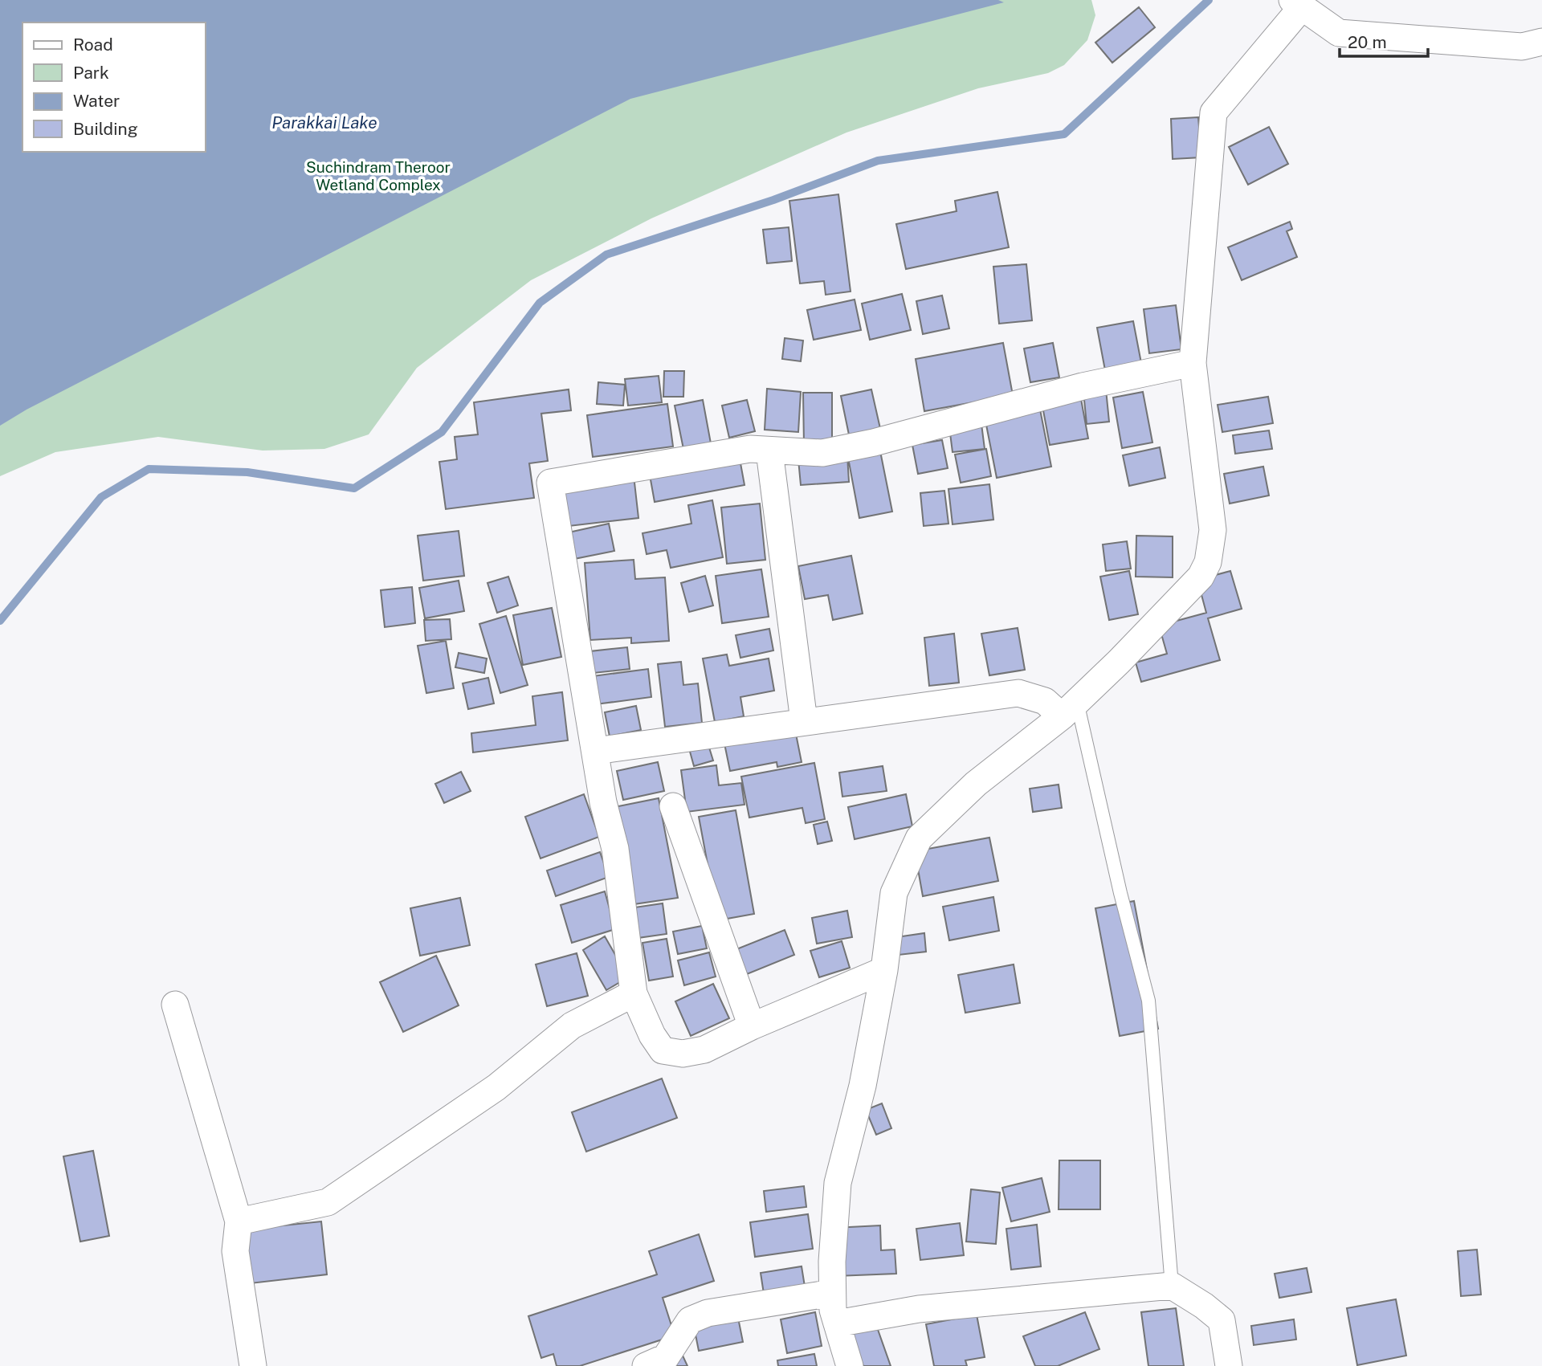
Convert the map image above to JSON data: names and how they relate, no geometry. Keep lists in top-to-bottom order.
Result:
{
  "water": ["Parakkai Lake"],
  "parks": ["Suchindram Theroor Wetland Complex"],
  "legend": [
    "Road",
    "Park",
    "Water",
    "Building"
  ],
  "scale_bar": "20 m"
}
